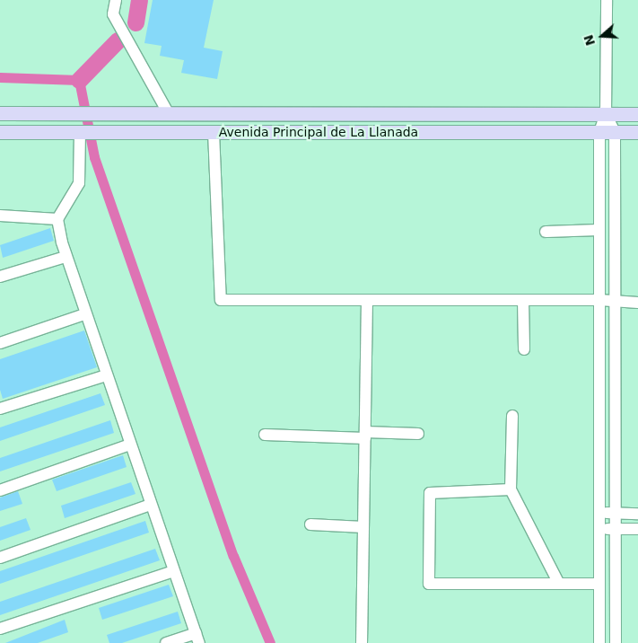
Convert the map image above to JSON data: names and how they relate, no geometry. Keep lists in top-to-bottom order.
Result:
{
  "streets": {
    "main road": ["Avenida Principal de La Llanada"]
  },
  "north": "left"
}
